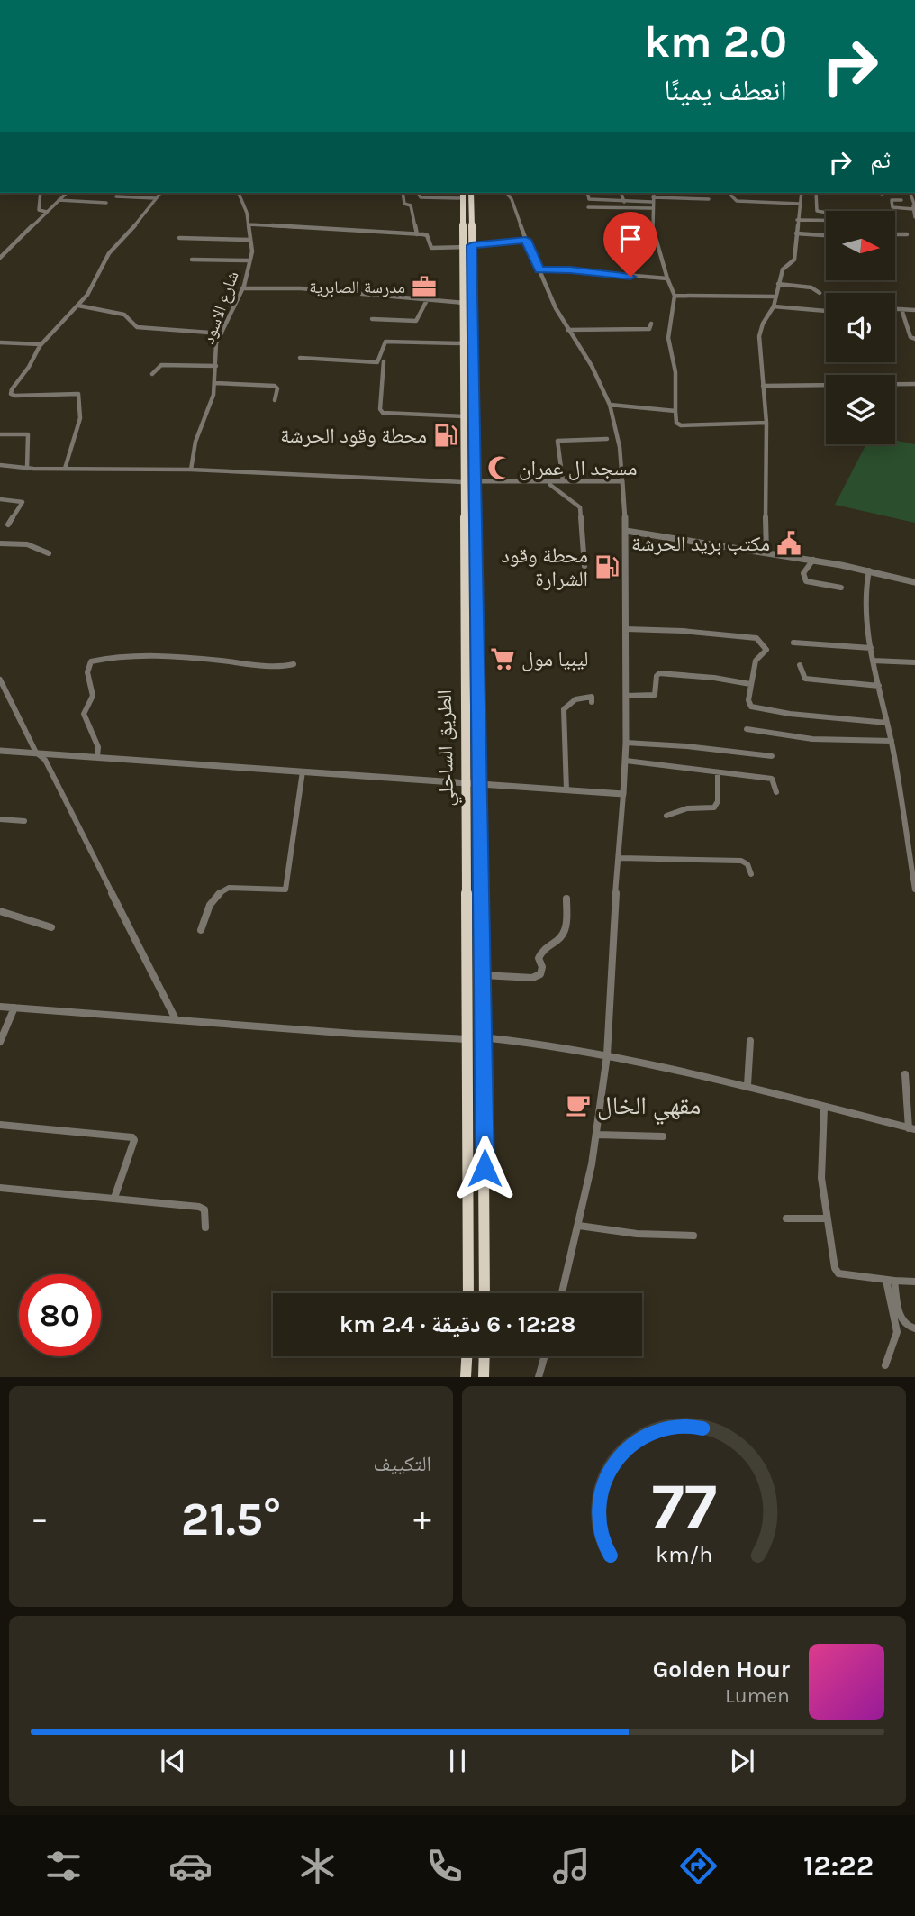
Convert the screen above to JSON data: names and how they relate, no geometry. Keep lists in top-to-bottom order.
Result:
{
  "streets": {
    "highway": ["الطريق الساحلي"],
    "street": ["شارع الاسود"]
  },
  "places": {
    "office": ["مدرسة الصابرية"],
    "fuel station": ["محطة وقود الحرشة", "محطة وقود الشرارة"],
    "mosque": ["مسجد ال عمران"],
    "public building": ["مكتب بريد الحرشة"],
    "supermarket": ["ليبيا مول"],
    "cafe": ["مقهي الخال"]
  },
  "north": "right",
  "page": {
    "turn": ["2.0 km", "انعطف يمينًا"],
    "then": "ثم",
    "limit": "80",
    "trip": "12:28 · 6 دقيقة · 2.4 km",
    "tile": "التكييف",
    "heat": ["−", "21.5°", "+"],
    "song": ["Golden Hour", "Lumen"],
    "tabs": "12:22",
    "gauge": ["77", "km/h"]
  }
}
